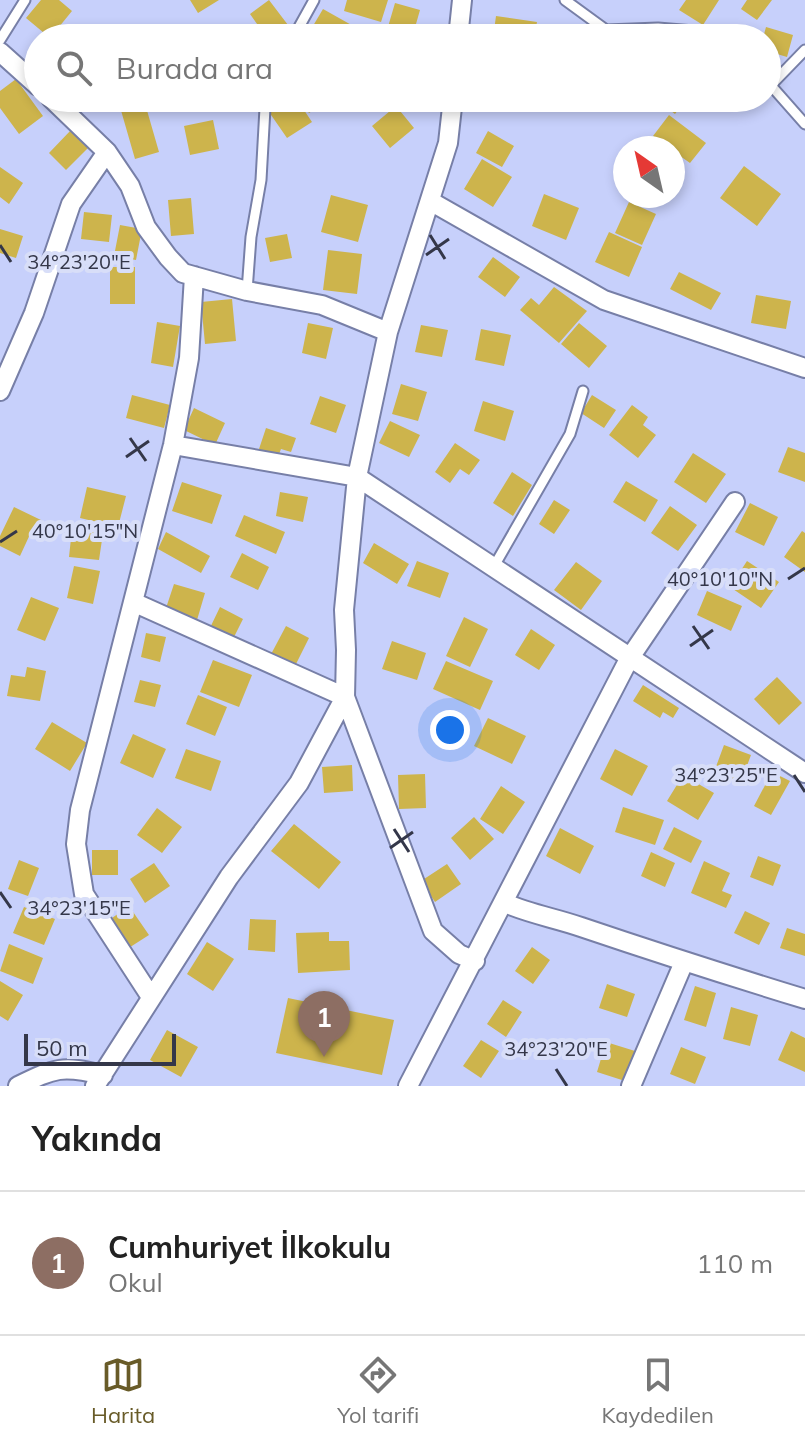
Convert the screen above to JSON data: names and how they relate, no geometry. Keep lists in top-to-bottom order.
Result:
{
  "scale_bar": "50 m",
  "north": "top left",
  "page": {
    "search": "Burada ara",
    "pins": "1",
    "scale": "50 m",
    "heading": "Yakında",
    "list": [
      {
        "mark": "1",
        "name": "Cumhuriyet İlkokulu",
        "note": "Okul",
        "value": "110 m"
      }
    ],
    "nav": ["Harita", "Yol tarifi", "Kaydedilen"]
  },
  "coordinates": [
    "34°23'20\"E",
    "40°10'15\"N",
    "40°10'10\"N",
    "34°23'25\"E",
    "34°23'15\"E"
  ]
}
